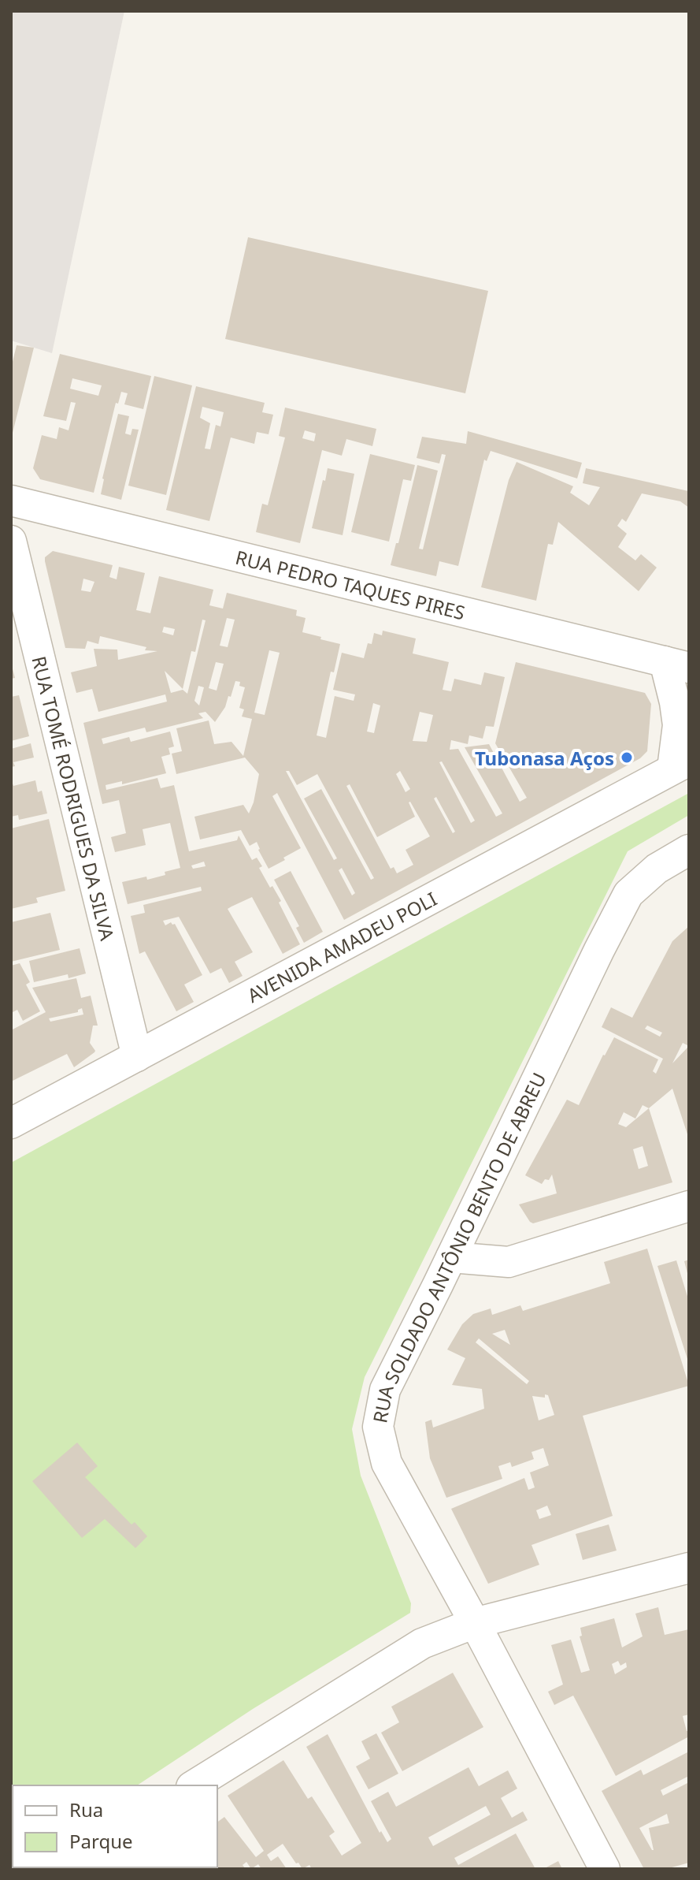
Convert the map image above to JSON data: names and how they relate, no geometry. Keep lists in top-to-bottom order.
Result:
{
  "streets": {
    "street": [
      "RUA PEDRO TAQUES PIRES",
      "RUA TOMÉ RODRIGUES DA SILVA",
      "AVENIDA AMADEU POLI",
      "RUA SOLDADO ANTÔNIO BENTO DE ABREU"
    ]
  },
  "crossings": [
    ["RUA PEDRO TAQUES PIRES", "AVENIDA AMADEU POLI"],
    ["RUA TOMÉ RODRIGUES DA SILVA", "AVENIDA AMADEU POLI"]
  ],
  "places": ["Tubonasa Aços"],
  "legend": ["Rua", "Parque"]
}
